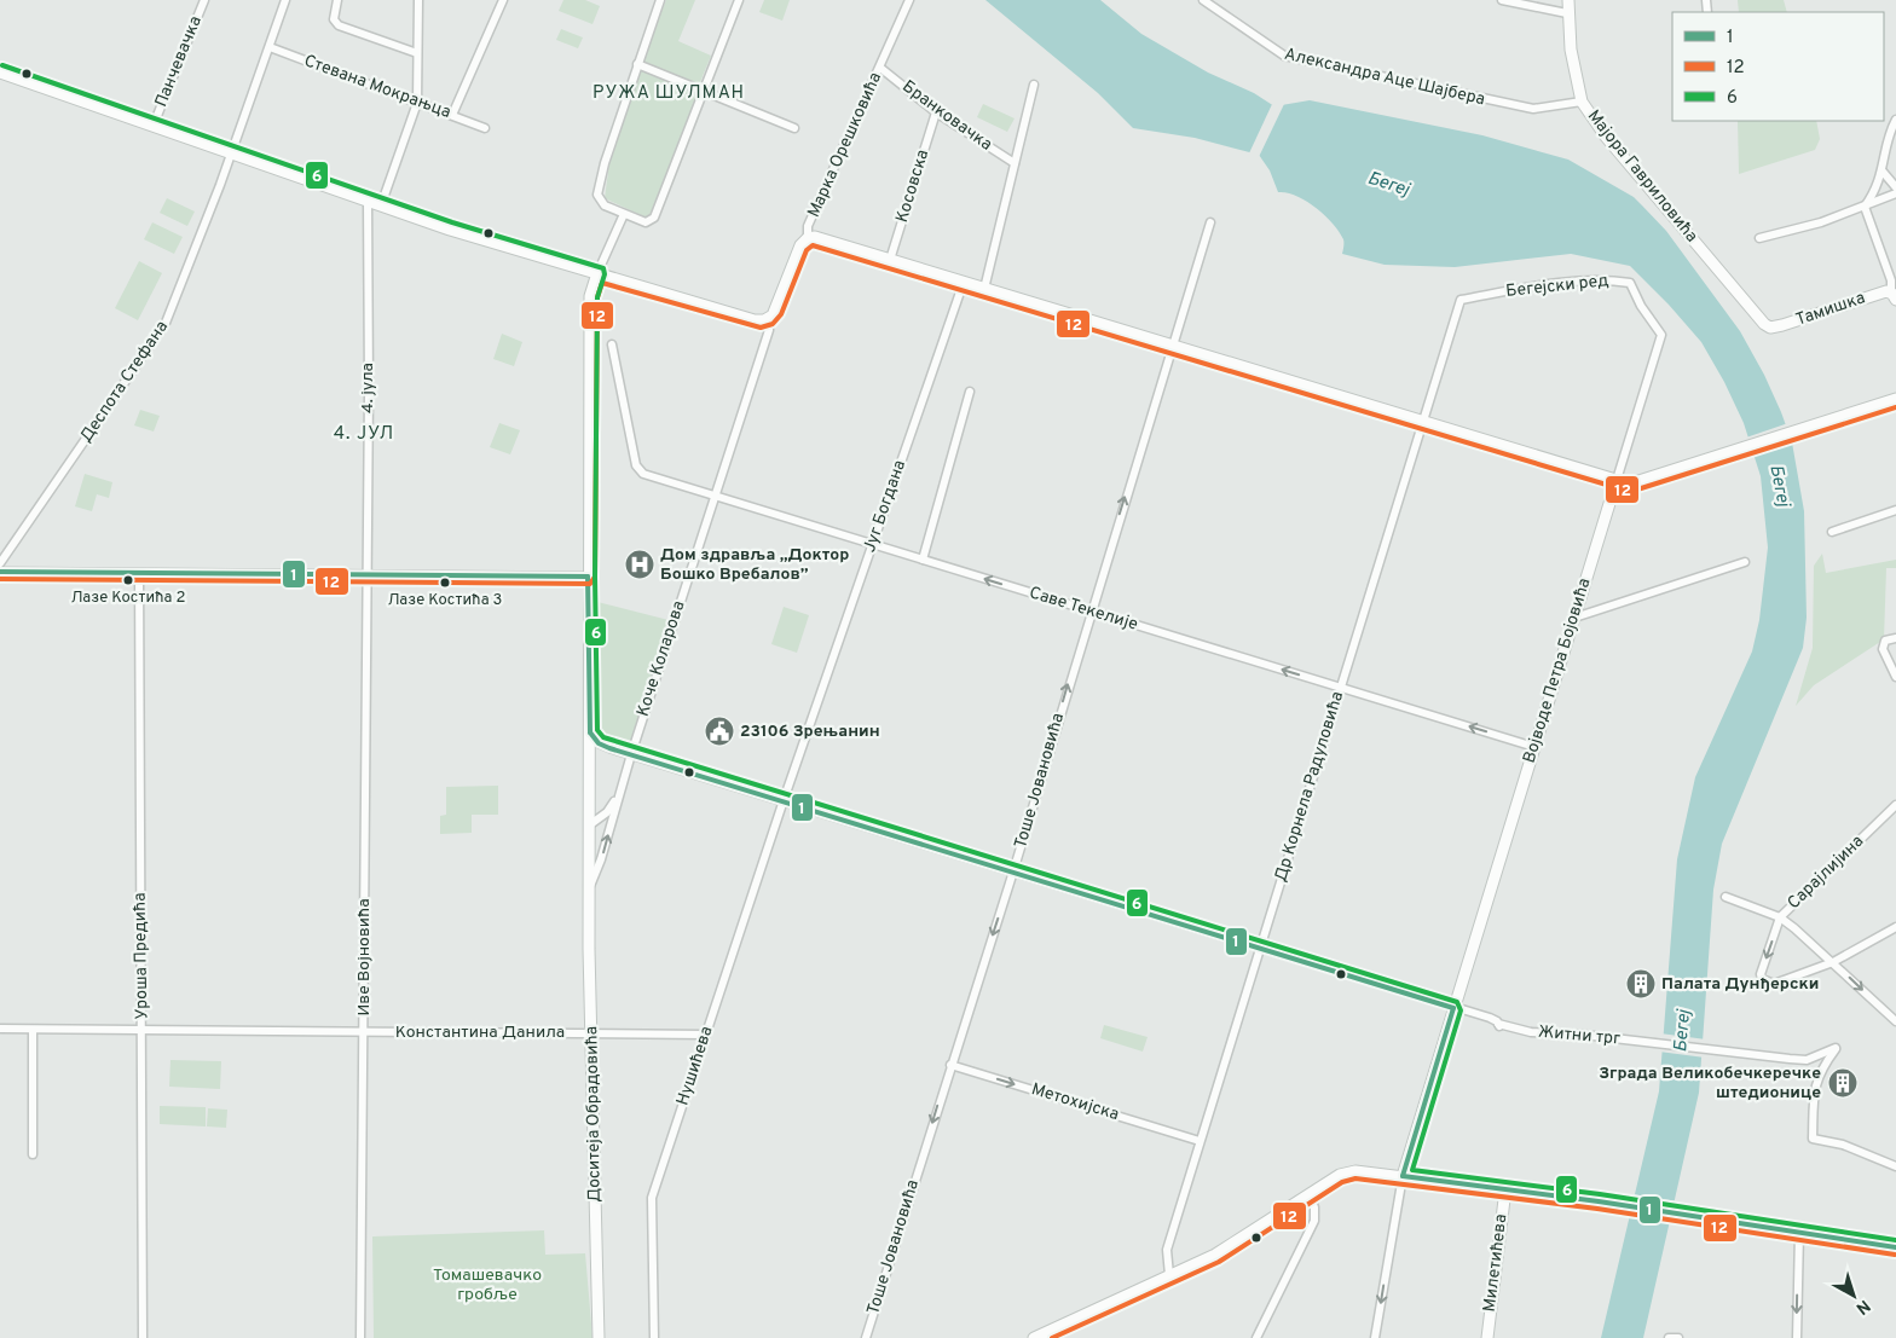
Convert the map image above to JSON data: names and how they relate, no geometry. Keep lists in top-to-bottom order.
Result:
{
  "streets": {
    "street": [
      "Панчевачка",
      "Александра Аце Шајбера",
      "Стевана Мокрањца",
      "Бранковачка",
      "Марка Орешковића",
      "Мајора Гавриловића",
      "Косовска",
      "Бегејски ред",
      "Тамишка",
      "Деспота Стефана",
      "4. јула",
      "Југ Богдана",
      "Саве Текелије",
      "Коче Коларова",
      "Војводе Петра Бојовића",
      "Тоше Јовановића",
      "Др Корнела Радуловића",
      "Сарајлијина",
      "Уроша Предића",
      "Иве Војновића",
      "Константина Данила",
      "Житни трг",
      "Нушићева",
      "Метохијска",
      "Доситеја Обрадовића",
      "Милетићева"
    ]
  },
  "crossings": [
    ["Панчевачка", "Марка Орешковића"],
    ["Панчевачка", "Деспота Стефана"],
    ["Панчевачка", "4. јула"],
    ["Панчевачка", "Доситеја Обрадовића"],
    ["Александра Аце Шајбера", "Мајора Гавриловића"],
    ["Стевана Мокрањца", "Деспота Стефана"],
    ["Бранковачка", "Марка Орешковића"],
    ["Бранковачка", "Косовска"],
    ["Марка Орешковића", "Саве Текелије"],
    ["Марка Орешковића", "Коче Коларова"],
    ["Мајора Гавриловића", "Тамишка"],
    ["Бегејски ред", "Војводе Петра Бојовића"],
    ["Бегејски ред", "Др Корнела Радуловића"],
    ["4. јула", "Иве Војновића"],
    ["Југ Богдана", "Саве Текелије"],
    ["Југ Богдана", "Нушићева"],
    ["Саве Текелије", "Коче Коларова"],
    ["Саве Текелије", "Војводе Петра Бојовића"],
    ["Саве Текелије", "Тоше Јовановића"],
    ["Саве Текелије", "Др Корнела Радуловића"],
    ["Коче Коларова", "Доситеја Обрадовића"],
    ["Војводе Петра Бојовића", "Житни трг"],
    ["Тоше Јовановића", "Метохијска"],
    ["Др Корнела Радуловића", "Метохијска"],
    ["Уроша Предића", "Константина Данила"],
    ["Иве Војновића", "Константина Данила"],
    ["Константина Данила", "Нушићева"],
    ["Константина Данила", "Доситеја Обрадовића"]
  ],
  "one_way": ["Саве Текелије", "Метохијска"],
  "districts": ["РУЖА ШУЛМАН", "4. ЈУЛ"],
  "water": ["Бегеј"],
  "parks": ["Томашевачко гробље"],
  "places": {
    "hospital": ["Дом здравља „Доктор Бошко Вребалов”"],
    "other": ["Лазе Костића 2", "Лазе Костића 3"],
    "public building": ["23106 Зрењанин"],
    "building": ["Палата Дунђерски", "Зграда Великобечкеречке штедионице"]
  },
  "lines": ["transit line 6", "transit line 12", "transit line 1"],
  "legend": ["1", "12", "6"],
  "north": "bottom right"
}
